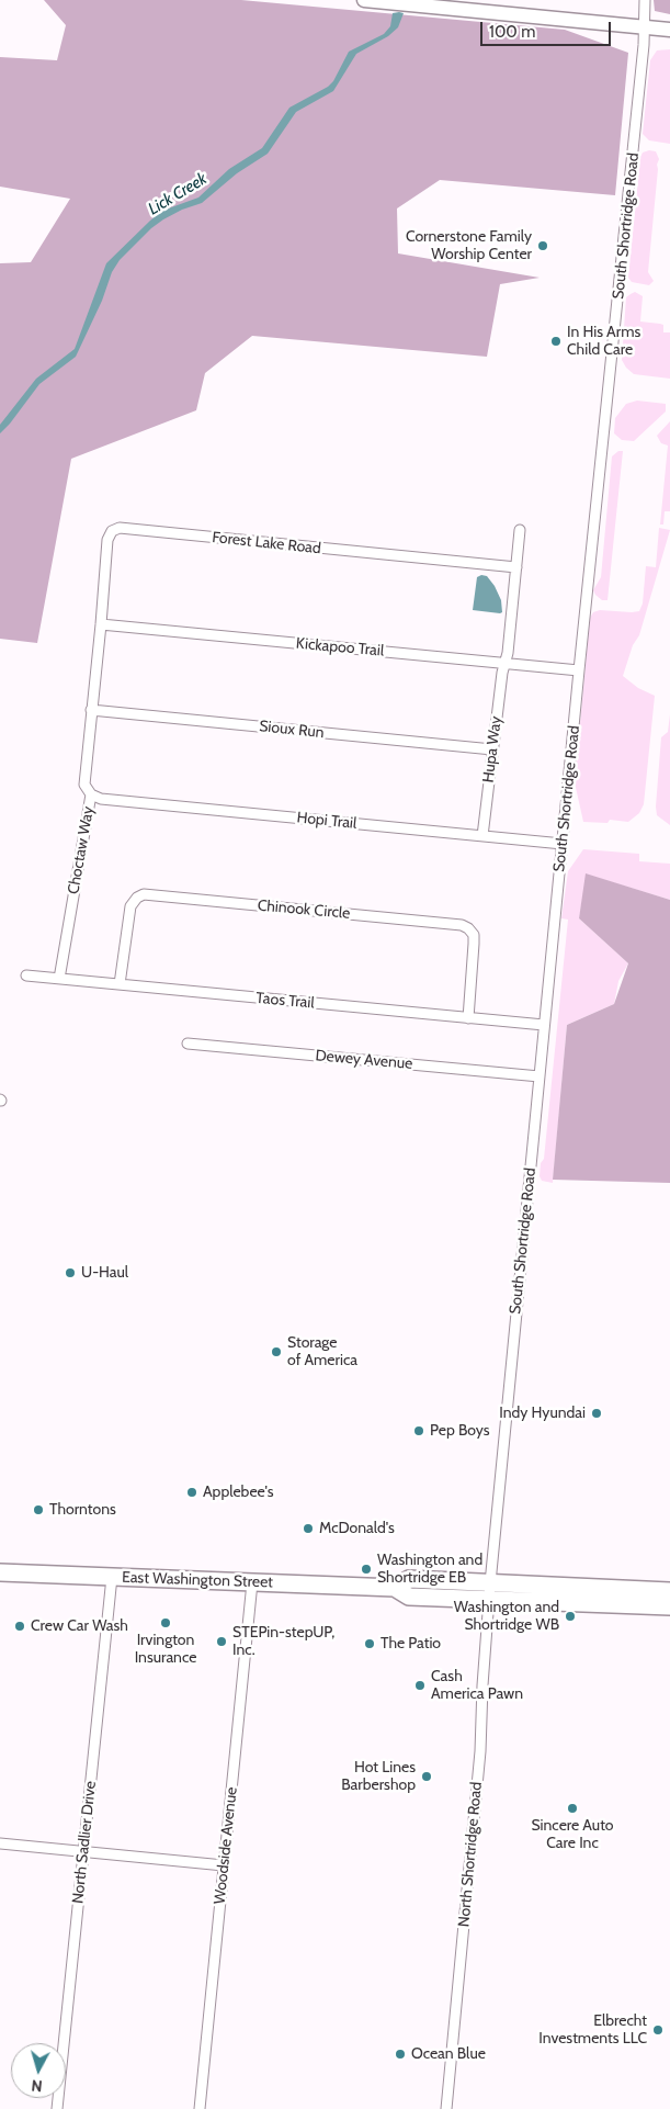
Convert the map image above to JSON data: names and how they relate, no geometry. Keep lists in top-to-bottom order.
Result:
{
  "streets": {
    "main road": ["East Washington Street"],
    "street": [
      "South Shortridge Road",
      "Forest Lake Road",
      "Kickapoo Trail",
      "Sioux Run",
      "Hupa Way",
      "Hopi Trail",
      "Choctaw Way",
      "Chinook Circle",
      "Taos Trail",
      "Dewey Avenue",
      "North Sadlier Drive",
      "Woodside Avenue",
      "North Shortridge Road"
    ]
  },
  "crossings": [
    ["South Shortridge Road", "Kickapoo Trail"],
    ["South Shortridge Road", "Hopi Trail"],
    ["South Shortridge Road", "Taos Trail"],
    ["South Shortridge Road", "Dewey Avenue"],
    ["South Shortridge Road", "East Washington Street"],
    ["South Shortridge Road", "North Shortridge Road"],
    ["Forest Lake Road", "Kickapoo Trail"],
    ["Forest Lake Road", "Choctaw Way"],
    ["Kickapoo Trail", "Hupa Way"],
    ["Kickapoo Trail", "Choctaw Way"],
    ["Sioux Run", "Hupa Way"],
    ["Sioux Run", "Choctaw Way"],
    ["Hupa Way", "Hopi Trail"],
    ["Hopi Trail", "Choctaw Way"],
    ["Choctaw Way", "Taos Trail"],
    ["Chinook Circle", "Taos Trail"],
    ["East Washington Street", "North Sadlier Drive"],
    ["East Washington Street", "Woodside Avenue"],
    ["East Washington Street", "North Shortridge Road"]
  ],
  "water": ["Lick Creek"],
  "places": [
    "Cornerstone Family Worship Center",
    "In His Arms Child Care",
    "U-Haul",
    "Storage of America",
    "Indy Hyundai",
    "Pep Boys",
    "Applebee's",
    "Thorntons",
    "McDonald's",
    "Washington and Shortridge EB",
    "Washington and Shortridge WB",
    "Irvington Insurance",
    "Crew Car Wash",
    "STEPin-stepUP, Inc.",
    "The Patio",
    "Cash America Pawn",
    "Hot Lines Barbershop",
    "Sincere Auto Care Inc",
    "Elbrecht Investments LLC",
    "Ocean Blue"
  ],
  "scale_bar": "100 m",
  "north": "bottom"
}
